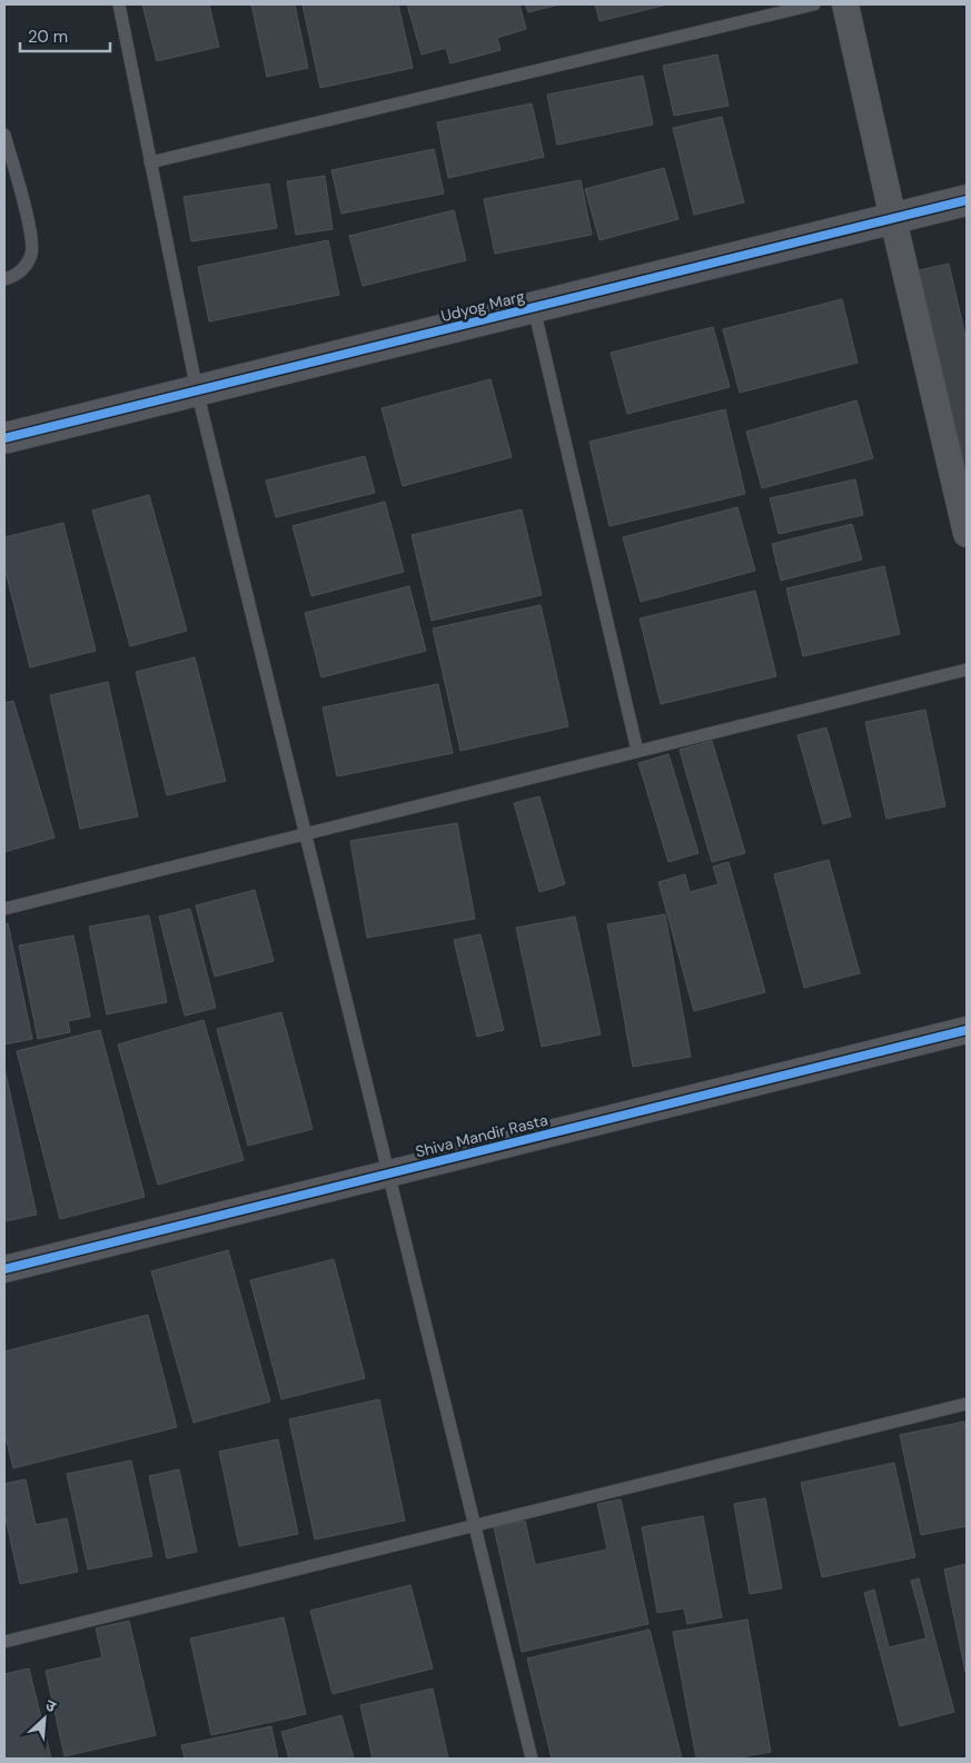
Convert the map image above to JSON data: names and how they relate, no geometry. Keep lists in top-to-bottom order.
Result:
{
  "streets": {
    "street": ["Udyog Marg", "Shiva Mandir Rasta"]
  },
  "scale_bar": "20 m",
  "north": "top right"
}
